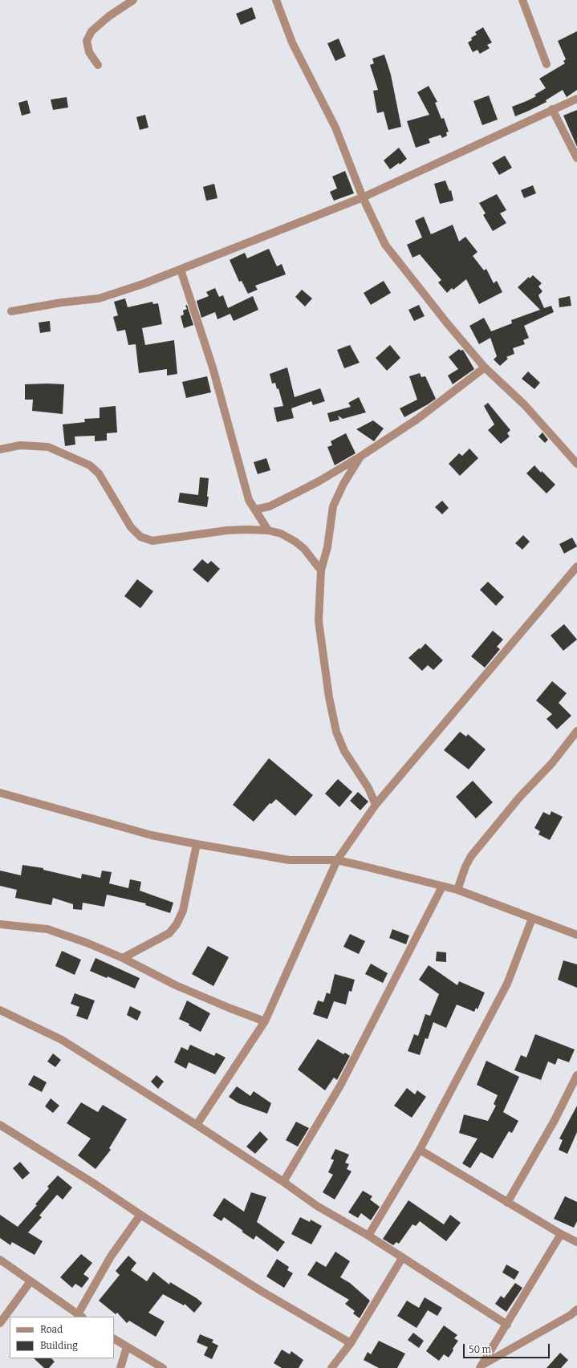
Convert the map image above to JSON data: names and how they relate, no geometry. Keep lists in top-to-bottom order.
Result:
{
  "legend": ["Road", "Building"],
  "scale_bar": "50 m"
}
